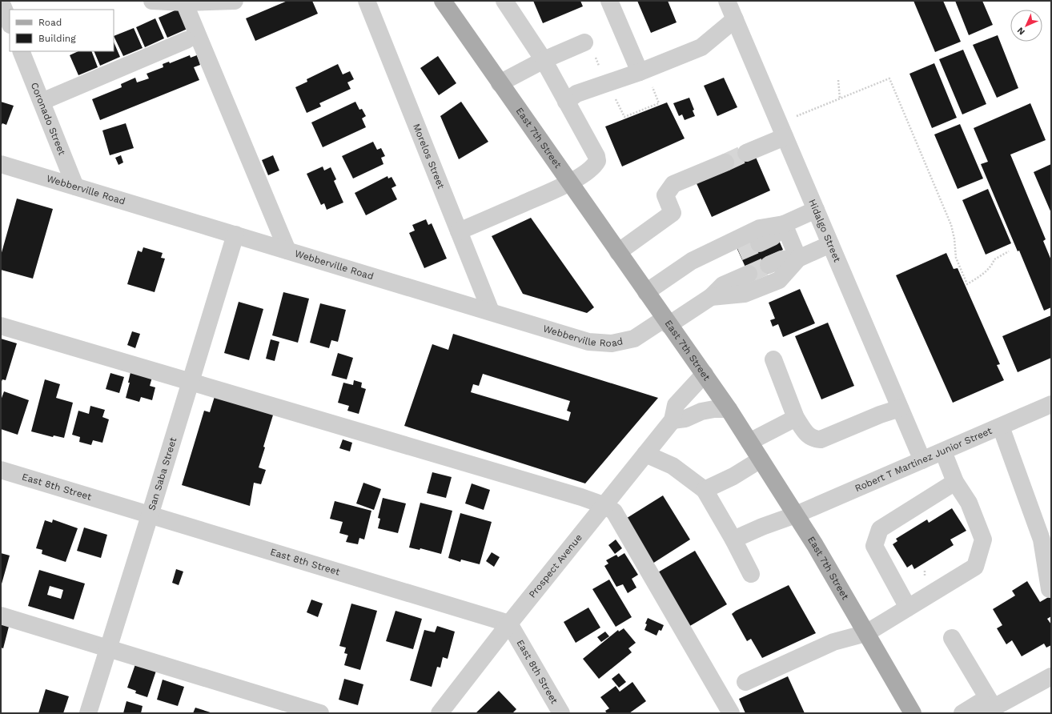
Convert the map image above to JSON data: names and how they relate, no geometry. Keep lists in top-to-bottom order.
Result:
{
  "streets": {
    "main road": ["East 7th Street"],
    "street": [
      "Coronado Street",
      "Morelos Street",
      "Webberville Road",
      "Hidalgo Street",
      "Robert T Martinez Junior Street",
      "San Saba Street",
      "East 8th Street",
      "Prospect Avenue"
    ]
  },
  "crossings": [
    ["Coronado Street", "Webberville Road"],
    ["East 7th Street", "Webberville Road"],
    ["East 7th Street", "Robert T Martinez Junior Street"],
    ["East 7th Street", "Prospect Avenue"],
    ["Morelos Street", "Webberville Road"],
    ["Webberville Road", "San Saba Street"],
    ["Hidalgo Street", "Robert T Martinez Junior Street"],
    ["San Saba Street", "East 8th Street"],
    ["East 8th Street", "Prospect Avenue"]
  ],
  "legend": ["Road", "Building"],
  "north": "bottom left"
}
